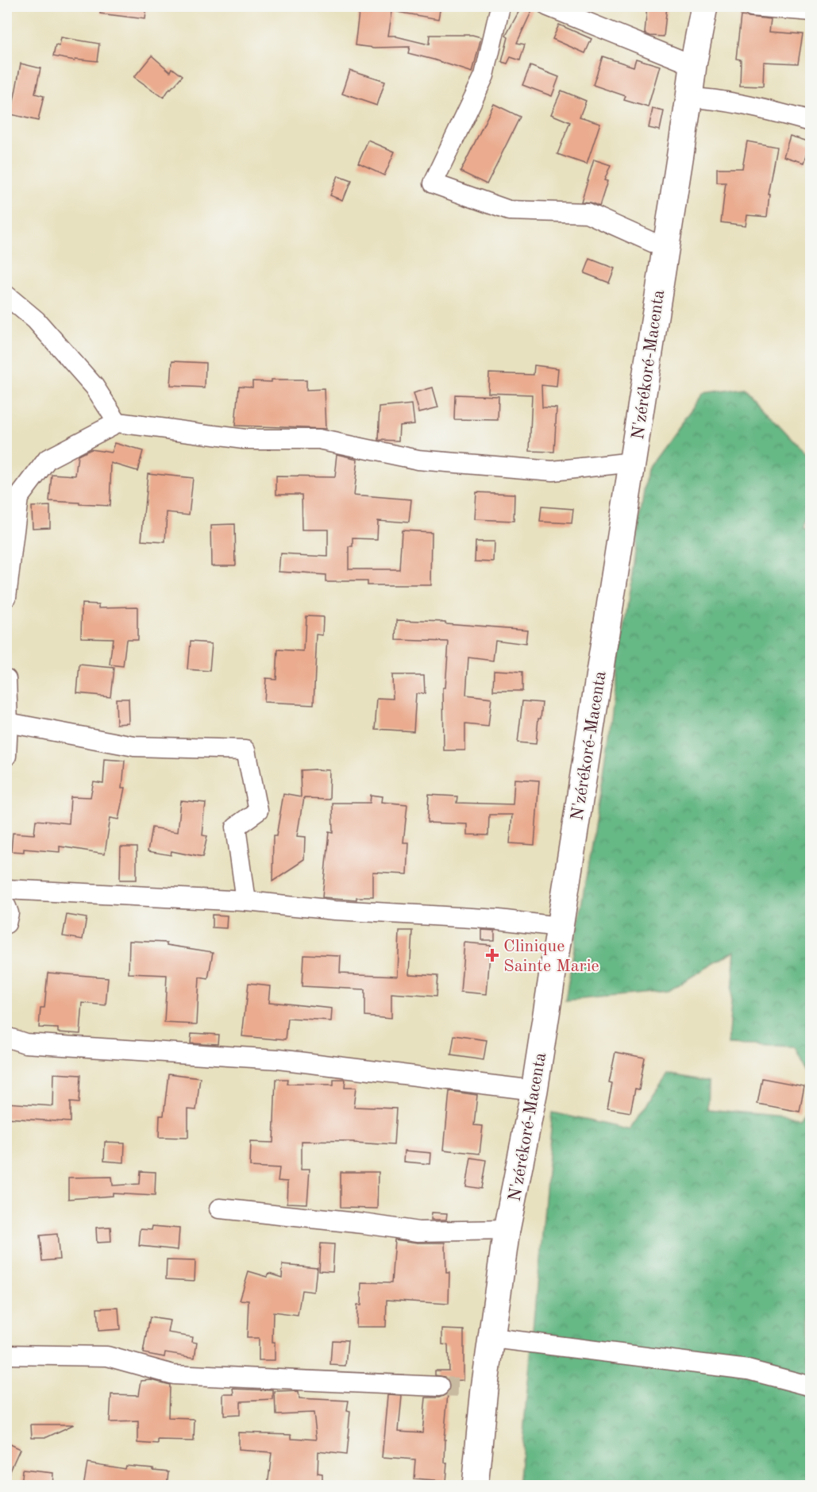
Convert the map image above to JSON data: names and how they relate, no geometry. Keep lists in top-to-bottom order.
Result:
{
  "streets": {
    "highway": ["N'zérékoré-Macenta"]
  },
  "places": {
    "health": ["Clinique Sainte Marie"]
  }
}
